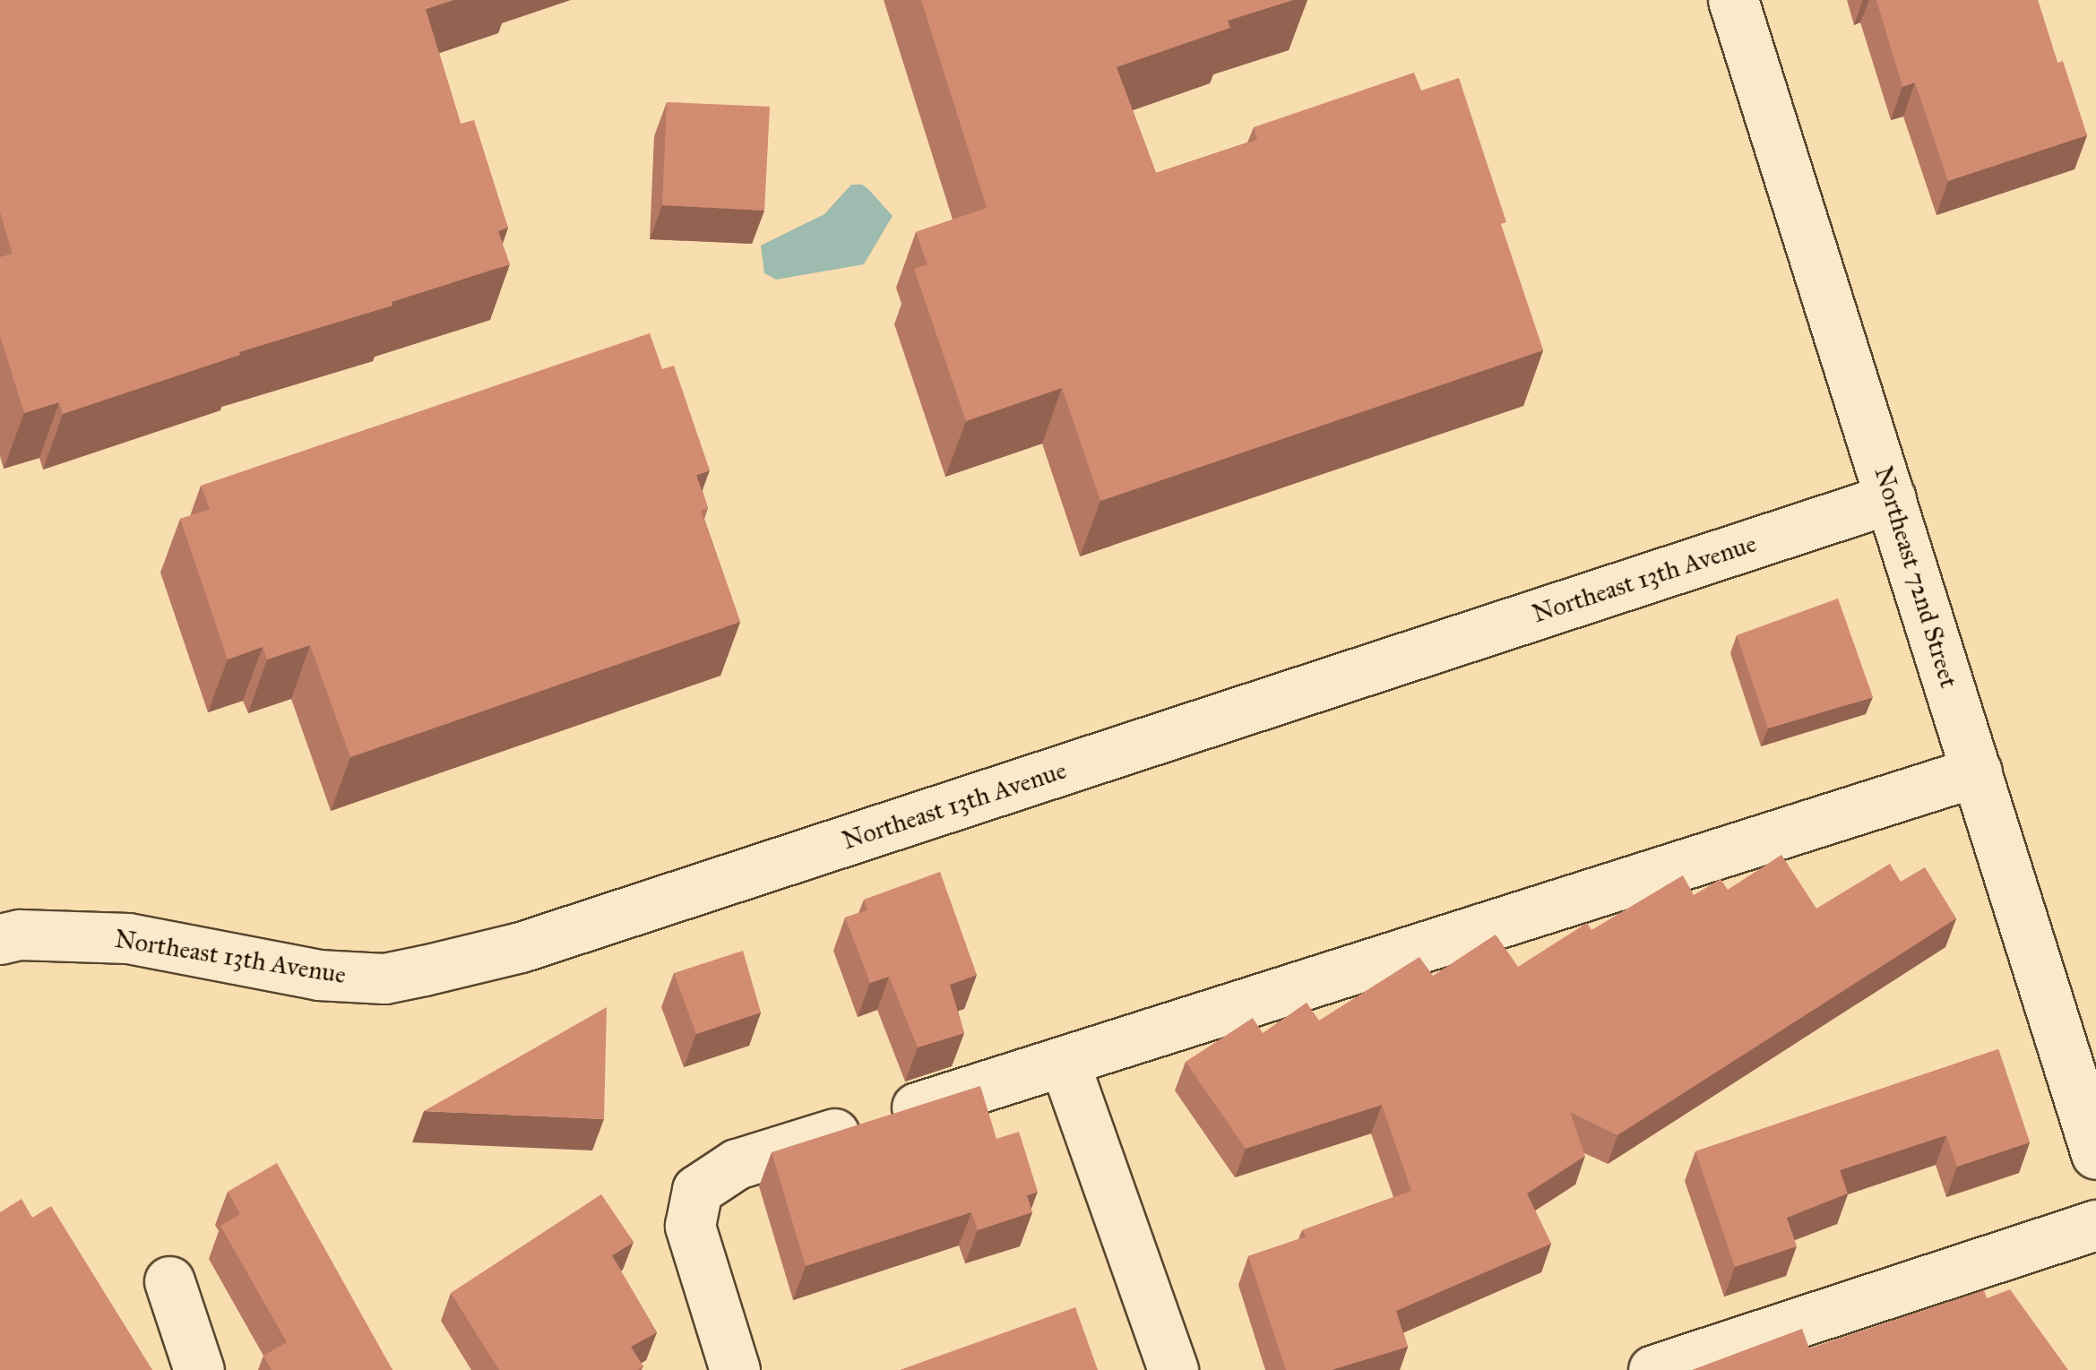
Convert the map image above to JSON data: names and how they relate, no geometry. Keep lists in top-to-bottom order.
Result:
{
  "streets": {
    "street": ["Northeast 72nd Street", "Northeast 13th Avenue"]
  },
  "crossings": [
    ["Northeast 72nd Street", "Northeast 13th Avenue"]
  ]
}
